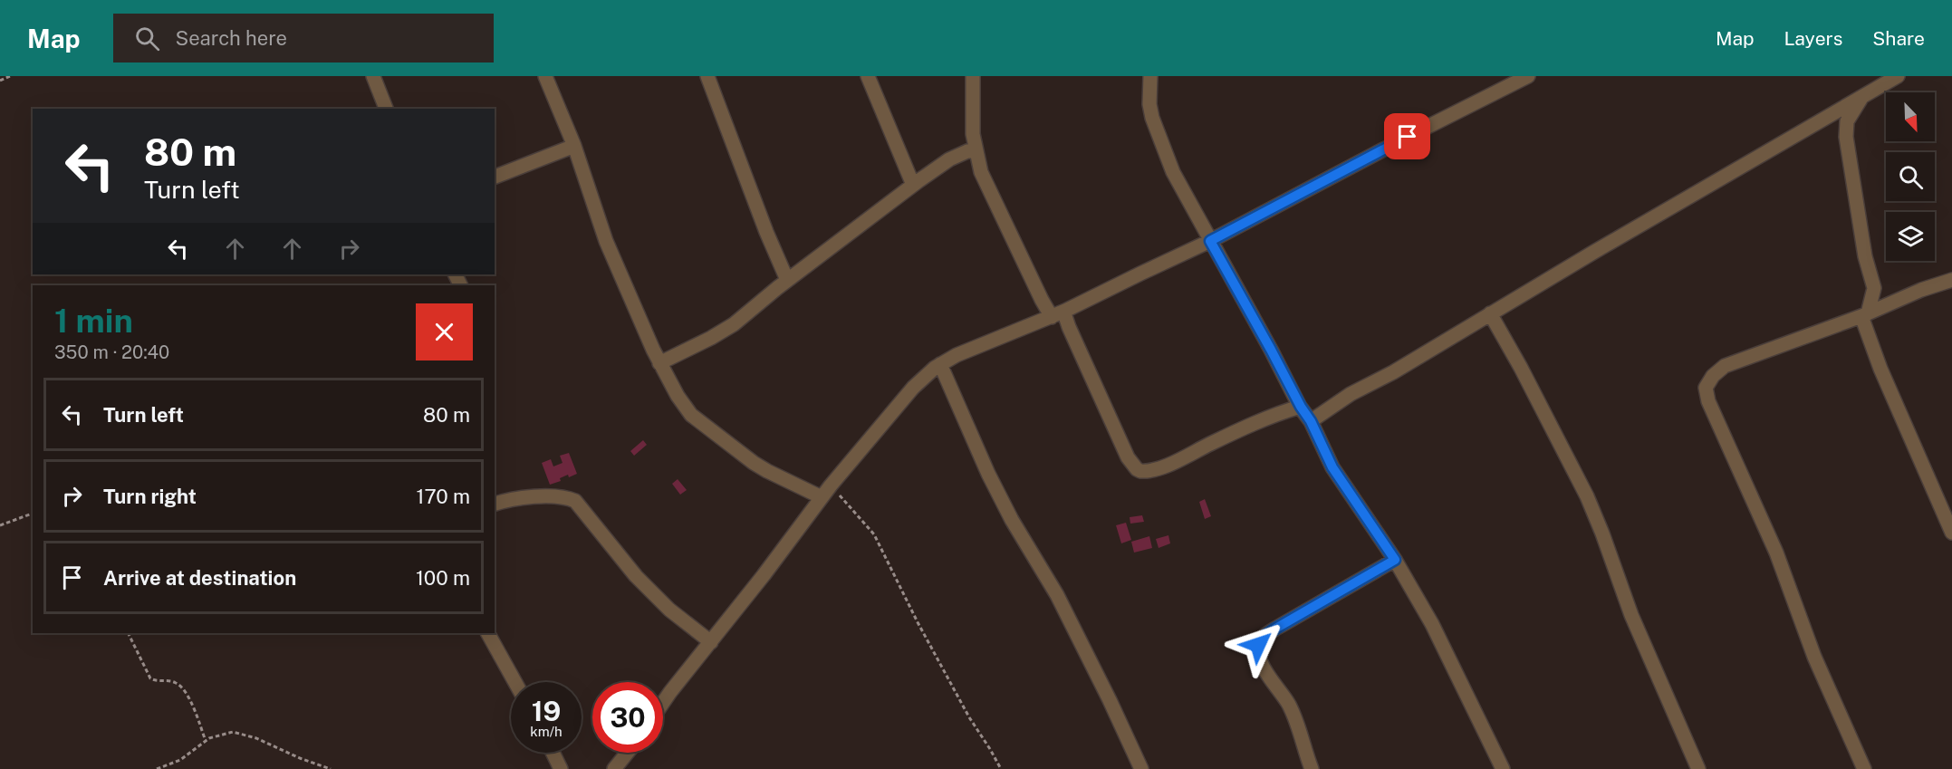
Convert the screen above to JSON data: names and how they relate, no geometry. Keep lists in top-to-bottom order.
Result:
{
  "north": "bottom right",
  "page": {
    "header": "Map",
    "search": "Search here",
    "nav": ["Map", "Layers", "Share"],
    "turn": ["80 m", "Turn left"],
    "heading": ["1 min", "350 m · 20:40"],
    "list": [
      {
        "name": "Turn left",
        "value": "80 m"
      },
      {
        "name": "Turn right",
        "value": "170 m"
      },
      {
        "name": "Arrive at destination",
        "value": "100 m"
      }
    ],
    "speed": "19 km/h",
    "limit": "30"
  }
}
